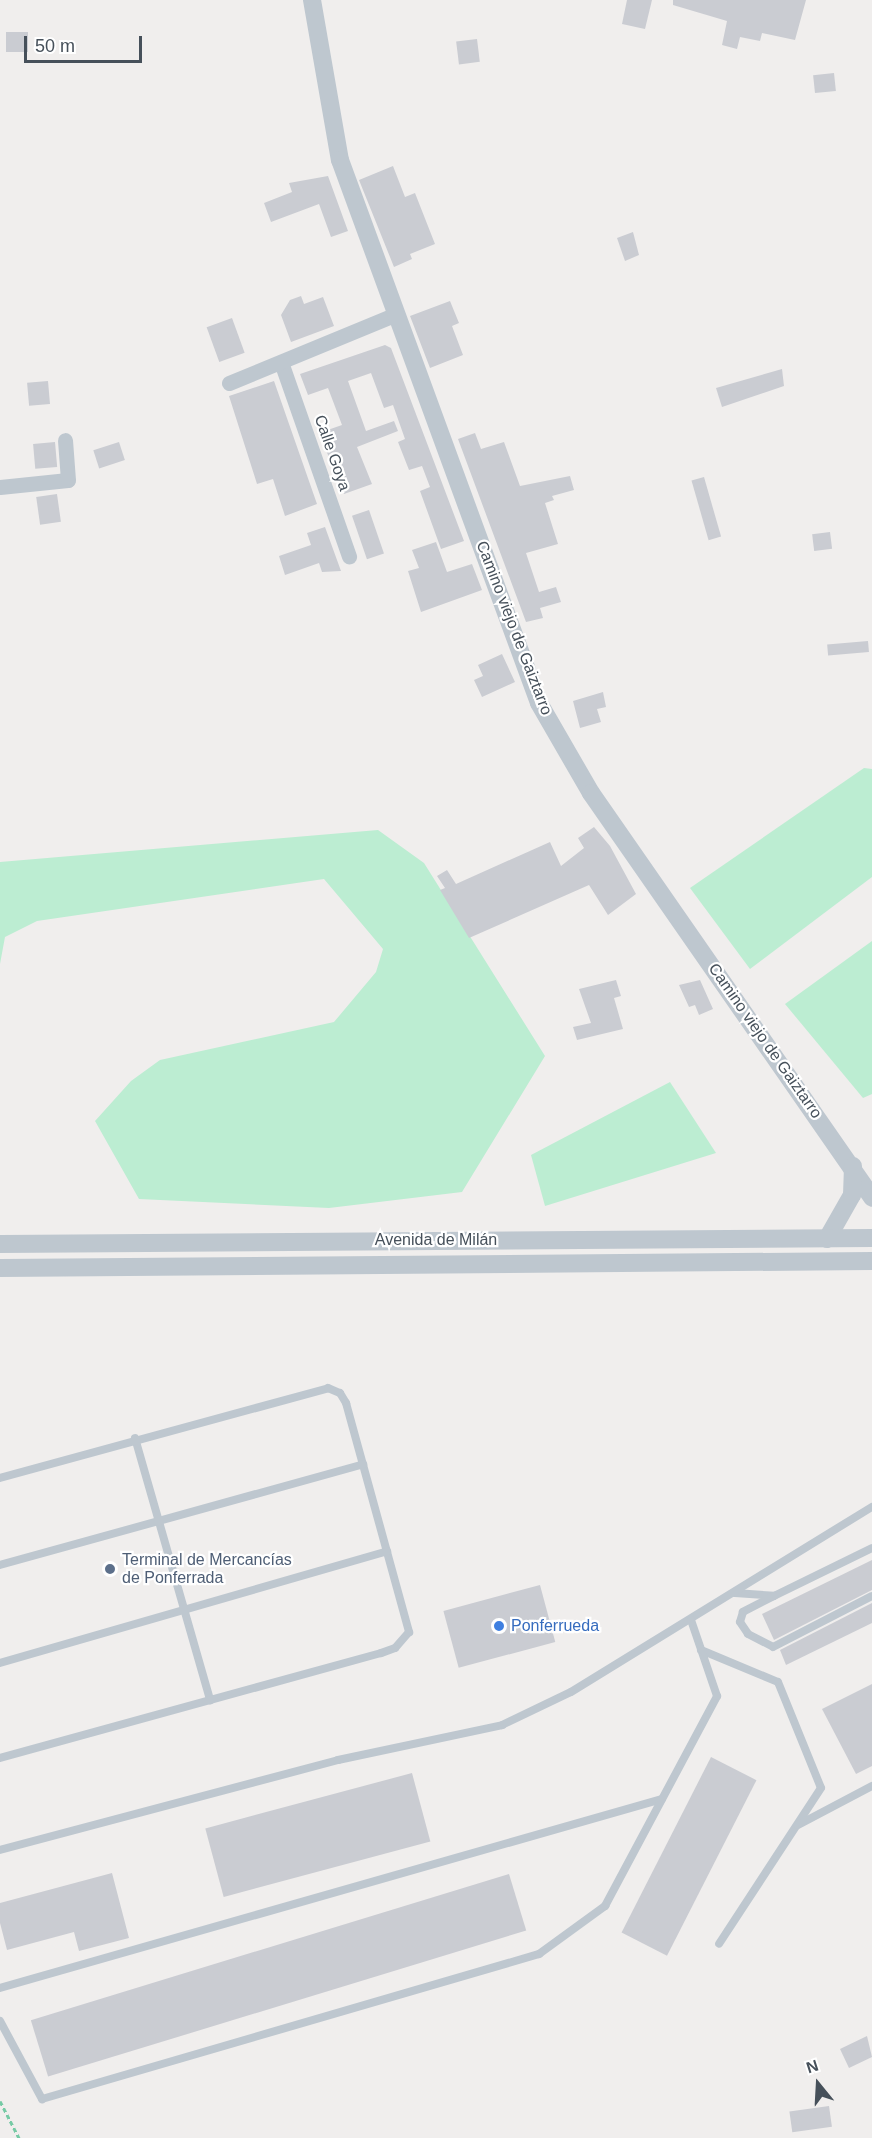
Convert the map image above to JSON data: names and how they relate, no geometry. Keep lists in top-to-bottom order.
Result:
{
  "streets": {
    "street": ["Calle Goya", "Camino viejo de Gaiztarro", "Avenida de Milán"]
  },
  "places": ["Terminal de Mercancías de Ponferrada", "Ponferrueda"],
  "scale_bar": "50 m",
  "north": "top"
}
